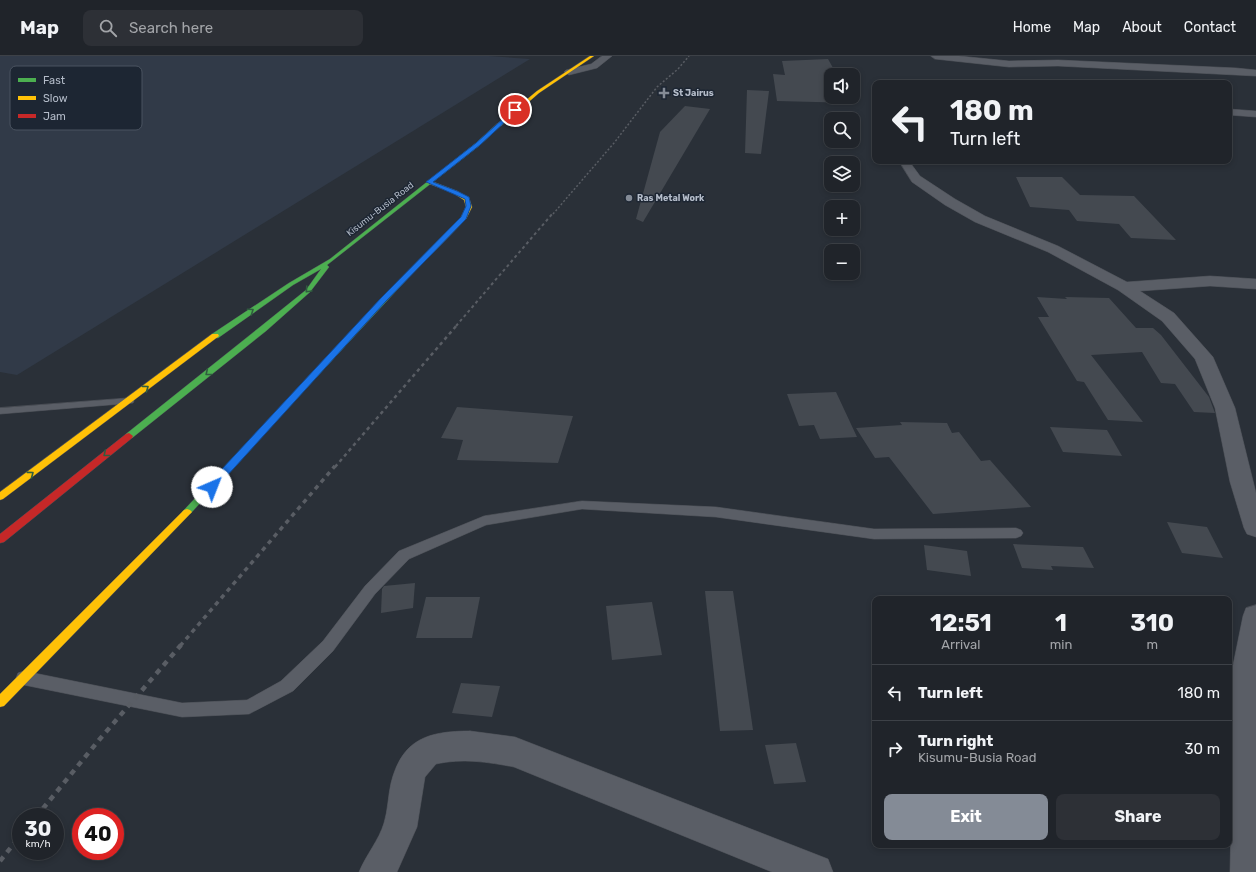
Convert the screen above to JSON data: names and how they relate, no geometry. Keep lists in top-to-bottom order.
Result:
{
  "streets": {
    "main road": ["Kisumu-Busia Road"]
  },
  "places": {
    "health": ["St Jairus"],
    "other": ["Ras Metal Work"]
  },
  "legend": ["Fast", "Slow", "Jam"],
  "page": {
    "header": "Map",
    "search": "Search here",
    "nav": [
      "Home",
      "Map",
      "About",
      "Contact"
    ],
    "map_buttons": ["+", "−"],
    "turn": ["180 m", "Turn left"],
    "eta": [
      "12:51",
      "Arrival",
      "1",
      "min",
      "310",
      "m"
    ],
    "list": [
      {
        "name": "Turn left",
        "value": "180 m"
      },
      {
        "name": "Turn right",
        "note": "Kisumu-Busia Road",
        "value": "30 m"
      }
    ],
    "buttons": ["Exit", "Share"],
    "speed": "30 km/h",
    "limit": "40"
  }
}
